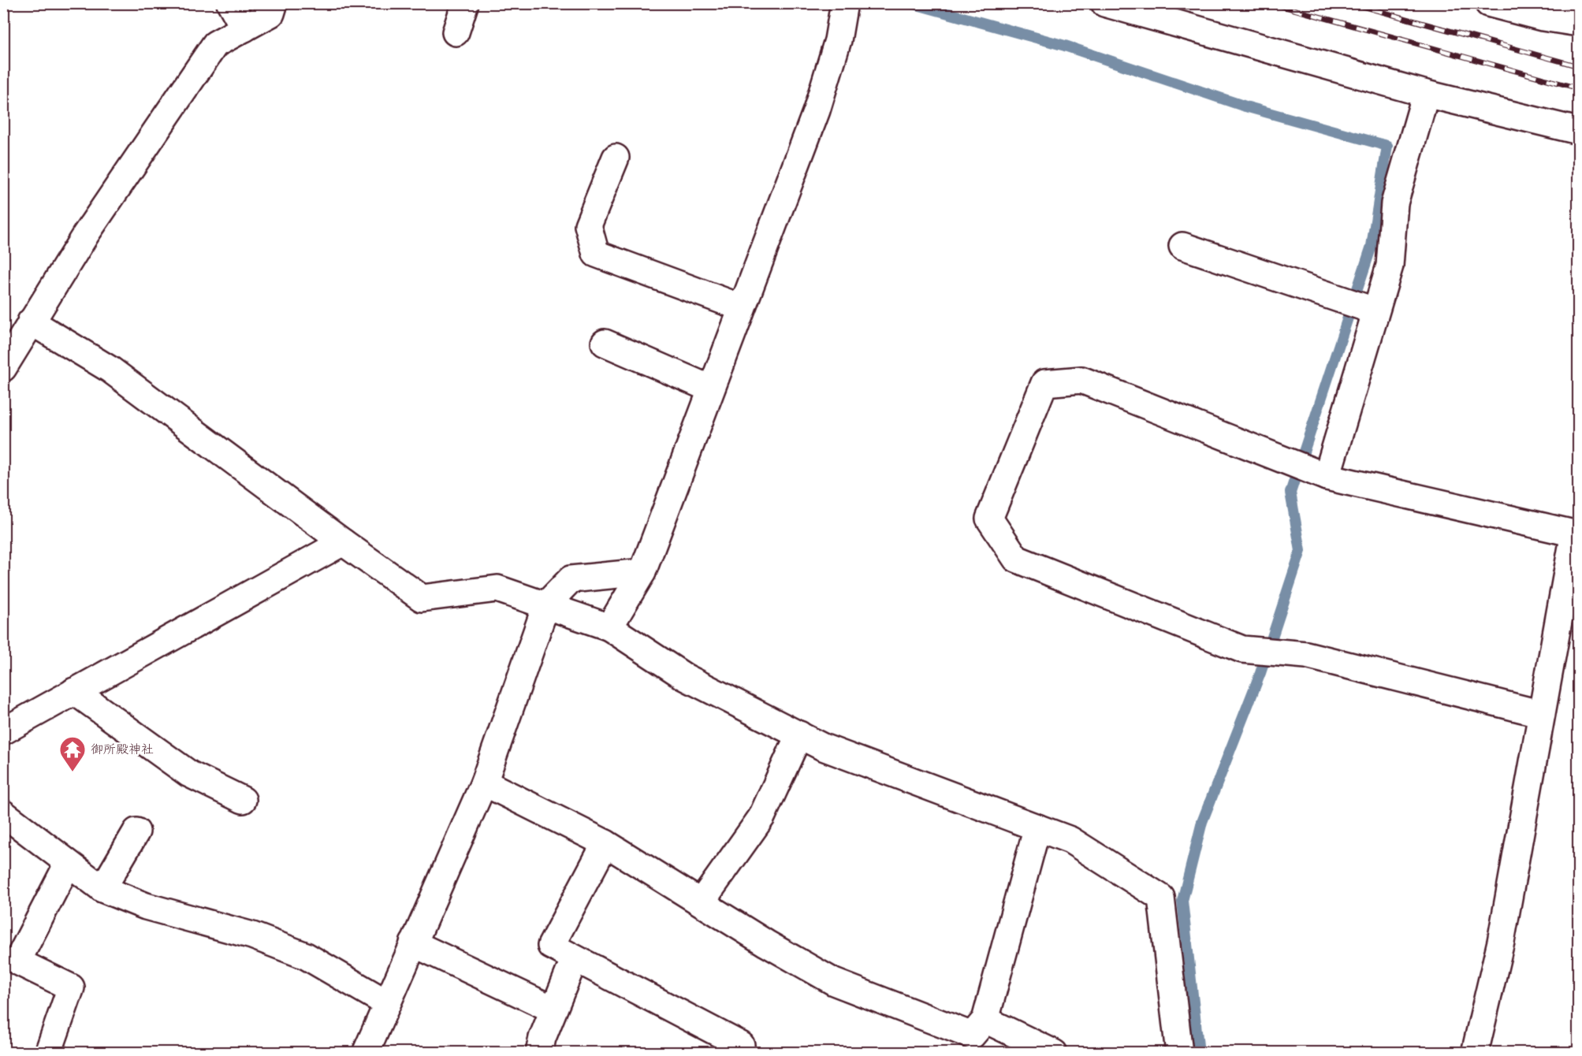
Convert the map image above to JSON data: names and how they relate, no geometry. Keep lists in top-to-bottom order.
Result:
{
  "places": {
    "temple": ["御所殿神社"]
  }
}
